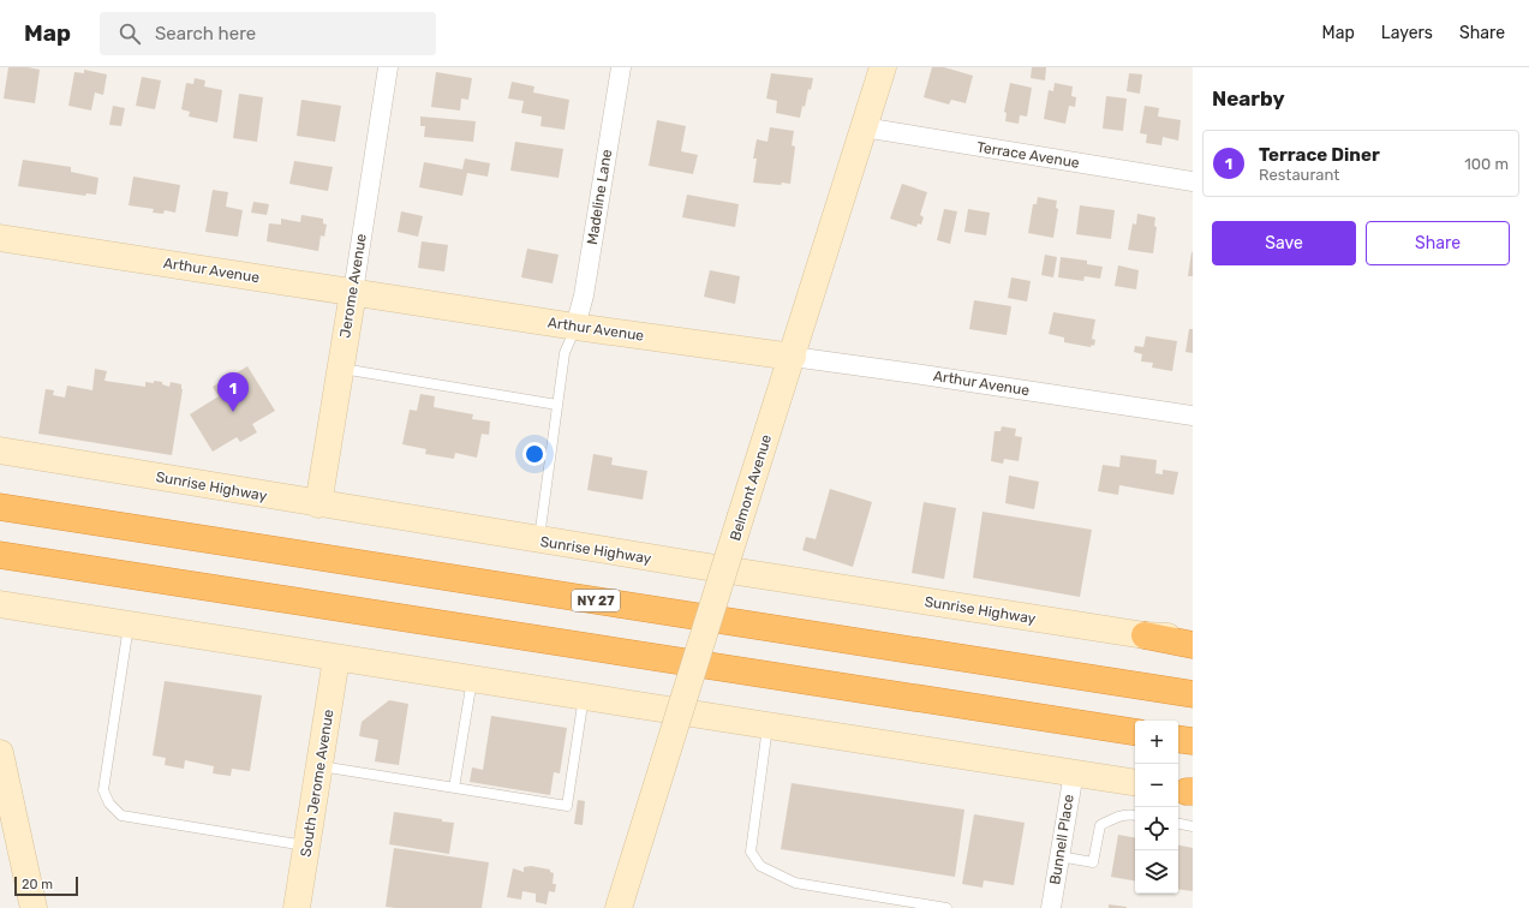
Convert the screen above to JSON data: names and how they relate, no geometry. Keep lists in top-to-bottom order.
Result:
{
  "streets": {
    "highway": ["NY 27"],
    "main road": [
      "Arthur Avenue",
      "Jerome Avenue",
      "Sunrise Highway",
      "Belmont Avenue",
      "South Jerome Avenue"
    ],
    "street": ["Terrace Avenue", "Madeline Lane", "Bunnell Place"]
  },
  "crossings": [
    ["Terrace Avenue", "Belmont Avenue"],
    ["Madeline Lane", "Arthur Avenue"],
    ["Arthur Avenue", "Jerome Avenue"],
    ["Arthur Avenue", "Belmont Avenue"],
    ["Jerome Avenue", "Sunrise Highway"]
  ],
  "scale_bar": "20 m",
  "page": {
    "header": "Map",
    "search": "Search here",
    "nav": ["Map", "Layers", "Share"],
    "heading": "Nearby",
    "list": [
      {
        "mark": "1",
        "name": "Terrace Diner",
        "note": "Restaurant",
        "value": "100 m"
      }
    ],
    "buttons": ["Save", "Share"],
    "pins": "1",
    "map_buttons": ["+", "−"],
    "scale": "20 m"
  }
}
